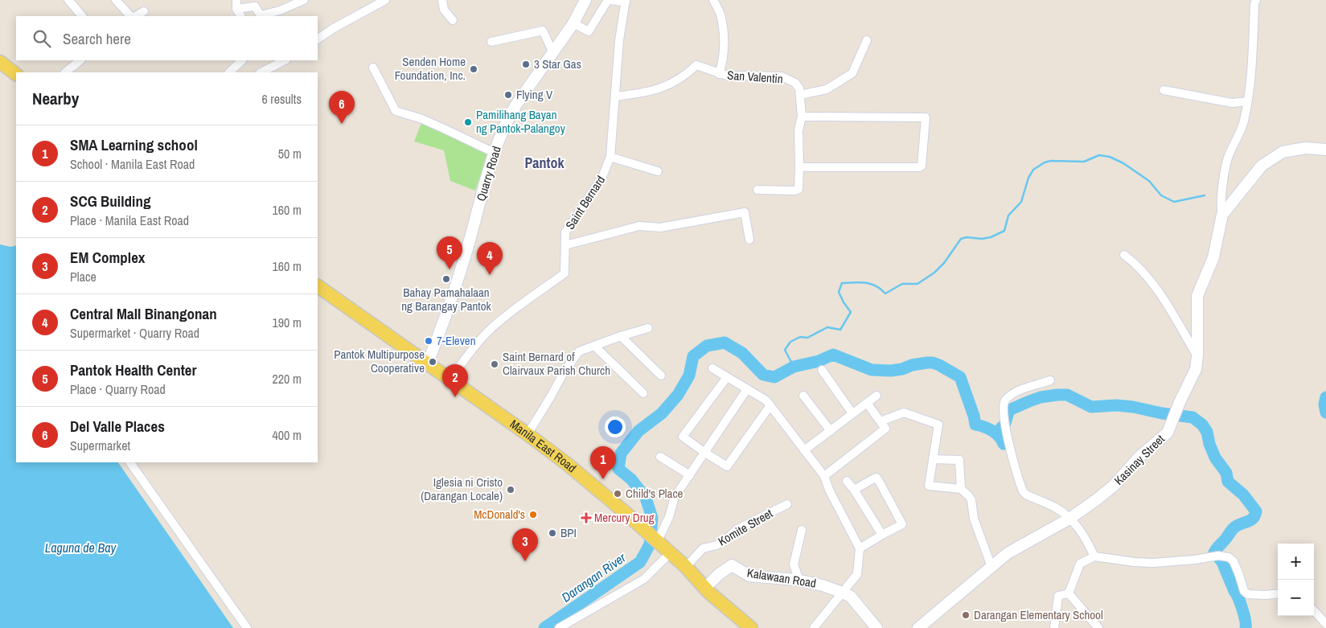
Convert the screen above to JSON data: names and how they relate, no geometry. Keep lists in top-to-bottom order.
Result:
{
  "streets": {
    "main road": ["Manila East Road"],
    "street": [
      "San Valentin",
      "Quarry Road",
      "Saint Bernard",
      "Kasinay Street",
      "Komite Street",
      "Kalawaan Road"
    ]
  },
  "crossings": [
    ["San Valentin", "Saint Bernard"],
    ["Quarry Road", "Manila East Road"],
    ["Saint Bernard", "Manila East Road"],
    ["Manila East Road", "Komite Street"],
    ["Manila East Road", "Kalawaan Road"]
  ],
  "districts": ["Pantok"],
  "water": ["Laguna de Bay", "Darangan River"],
  "places": {
    "other": [
      "3 Star Gas",
      "Senden Home Foundation, Inc.",
      "Flying V",
      "Pamilihang Bayan ng Pantok-Palangoy",
      "Bahay Pamahalaan ng Barangay Pantok",
      "7-Eleven",
      "Pantok Multipurpose Cooperative",
      "Saint Bernard of Clairvaux Parish Church",
      "Iglesia ni Cristo (Darangan Locale)",
      "Child's Place",
      "McDonald's",
      "BPI",
      "Darangan Elementary School"
    ],
    "health": ["Mercury Drug"]
  },
  "page": {
    "search": "Search here",
    "heading": ["Nearby", "6 results"],
    "pins": [
      "6",
      "5",
      "4",
      "2",
      "1",
      "3"
    ],
    "list": [
      {
        "mark": "1",
        "name": "SMA Learning school",
        "note": "School · Manila East Road",
        "value": "50 m"
      },
      {
        "mark": "2",
        "name": "SCG Building",
        "note": "Place · Manila East Road",
        "value": "160 m"
      },
      {
        "mark": "3",
        "name": "EM Complex",
        "note": "Place",
        "value": "160 m"
      },
      {
        "mark": "4",
        "name": "Central Mall Binangonan",
        "note": "Supermarket · Quarry Road",
        "value": "190 m"
      },
      {
        "mark": "5",
        "name": "Pantok Health Center",
        "note": "Place · Quarry Road",
        "value": "220 m"
      },
      {
        "mark": "6",
        "name": "Del Valle Places",
        "note": "Supermarket",
        "value": "400 m"
      }
    ],
    "map_buttons": ["+", "−"]
  }
}
